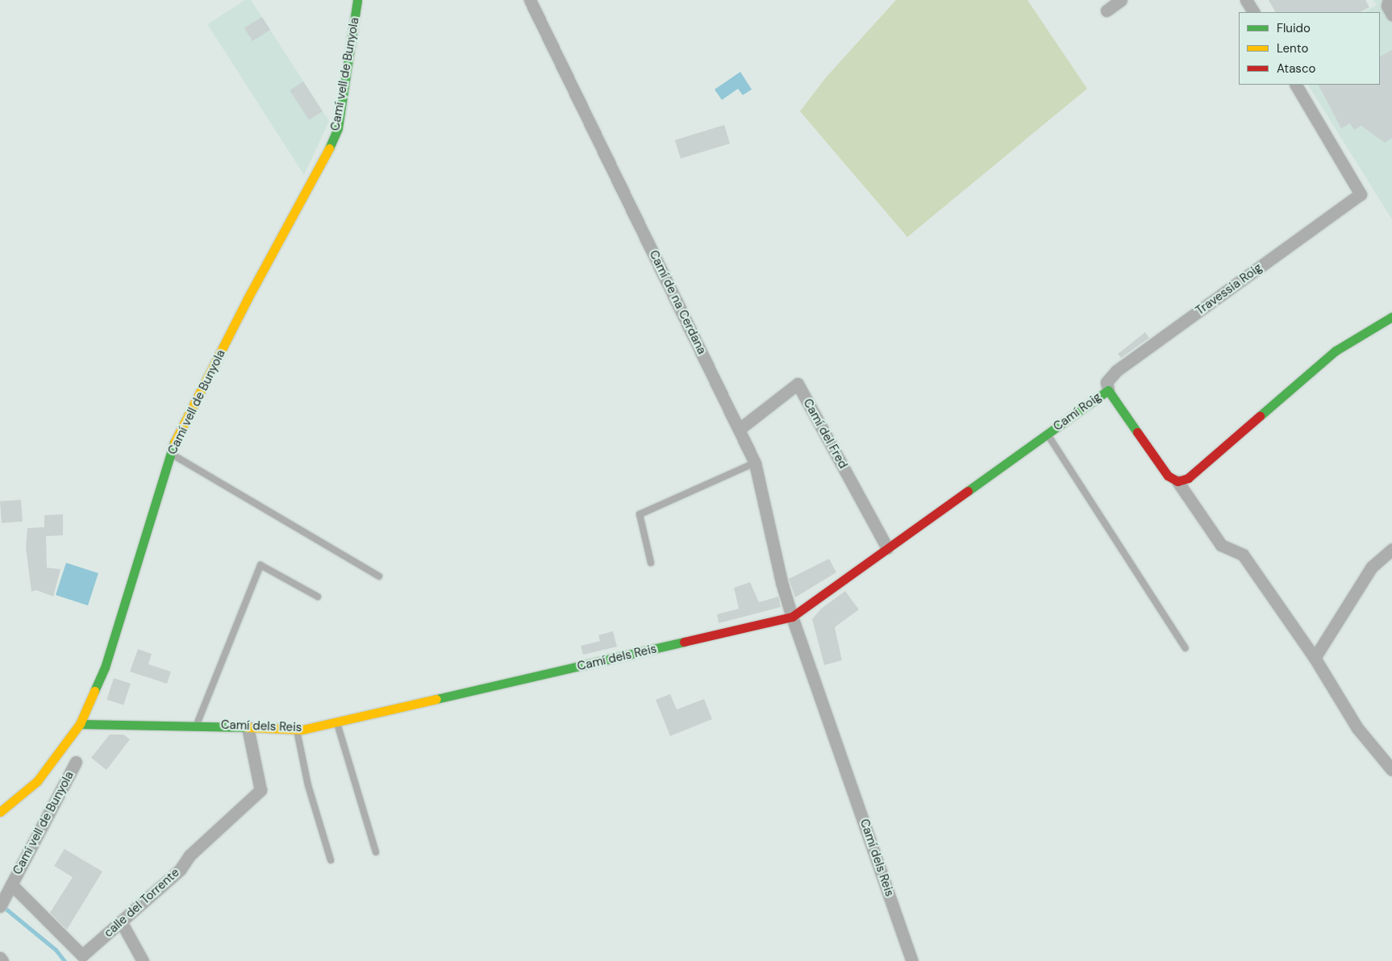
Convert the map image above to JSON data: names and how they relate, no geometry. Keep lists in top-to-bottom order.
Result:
{
  "streets": {
    "street": [
      "Camí vell de Bunyola",
      "Travessia Roig",
      "Camí de na Cerdana",
      "Camí Roig",
      "Camí del Fred",
      "Camí dels Reis",
      "calle del Torrente"
    ]
  },
  "crossings": [
    ["Camí vell de Bunyola", "Camí dels Reis"],
    ["Camí vell de Bunyola", "calle del Torrente"],
    ["Travessia Roig", "Camí Roig"],
    ["Camí de na Cerdana", "Camí Roig"],
    ["Camí de na Cerdana", "Camí del Fred"],
    ["Camí de na Cerdana", "Camí dels Reis"],
    ["Camí Roig", "Camí del Fred"],
    ["Camí Roig", "Camí dels Reis"],
    ["Camí dels Reis", "calle del Torrente"]
  ],
  "legend": ["Fluido", "Lento", "Atasco"]
}
